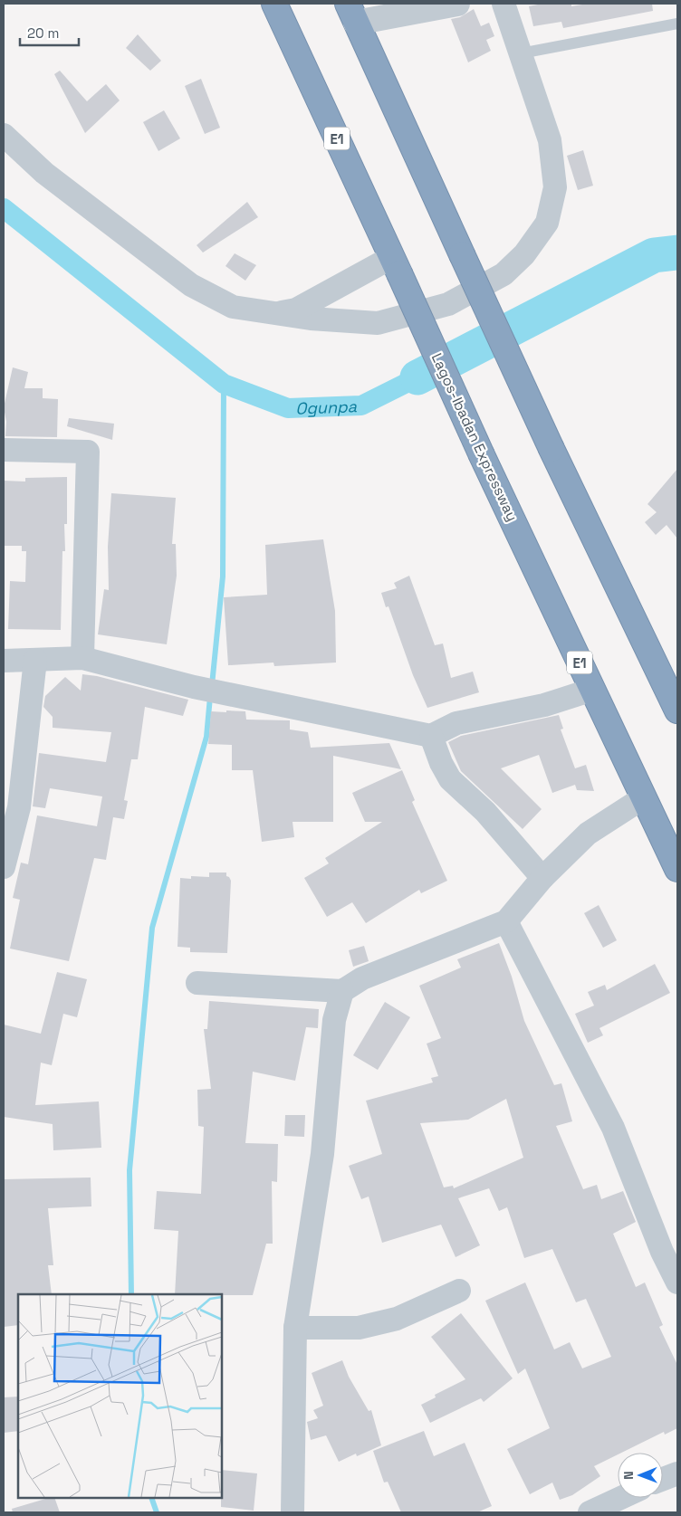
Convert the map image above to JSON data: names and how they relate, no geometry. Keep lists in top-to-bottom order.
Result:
{
  "streets": {
    "highway": ["E1", "Lagos-Ibadan Expressway"]
  },
  "water": ["Ogunpa"],
  "scale_bar": "20 m",
  "north": "left"
}
